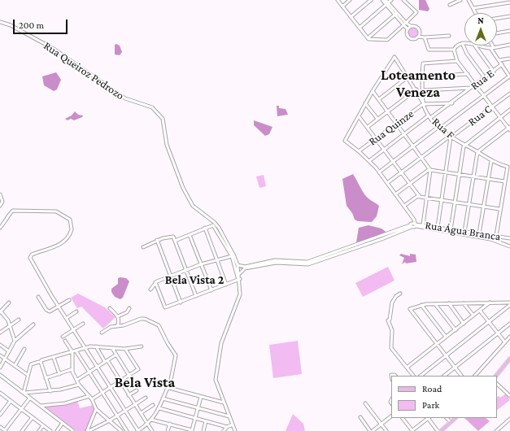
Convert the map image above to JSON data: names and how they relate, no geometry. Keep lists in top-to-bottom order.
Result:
{
  "streets": {
    "street": [
      "Rua Queiroz Pedrozo",
      "Rua E",
      "Rua C",
      "Rua Quinze",
      "Rua F",
      "Rua Água Branca"
    ]
  },
  "crossings": [
    ["Rua E", "Rua F"],
    ["Rua C", "Rua F"],
    ["Rua Quinze", "Rua F"]
  ],
  "districts": ["Loteamento Veneza", "Bela Vista 2", "Bela Vista"],
  "legend": ["Road", "Park"],
  "scale_bar": "200 m",
  "north": "top"
}
